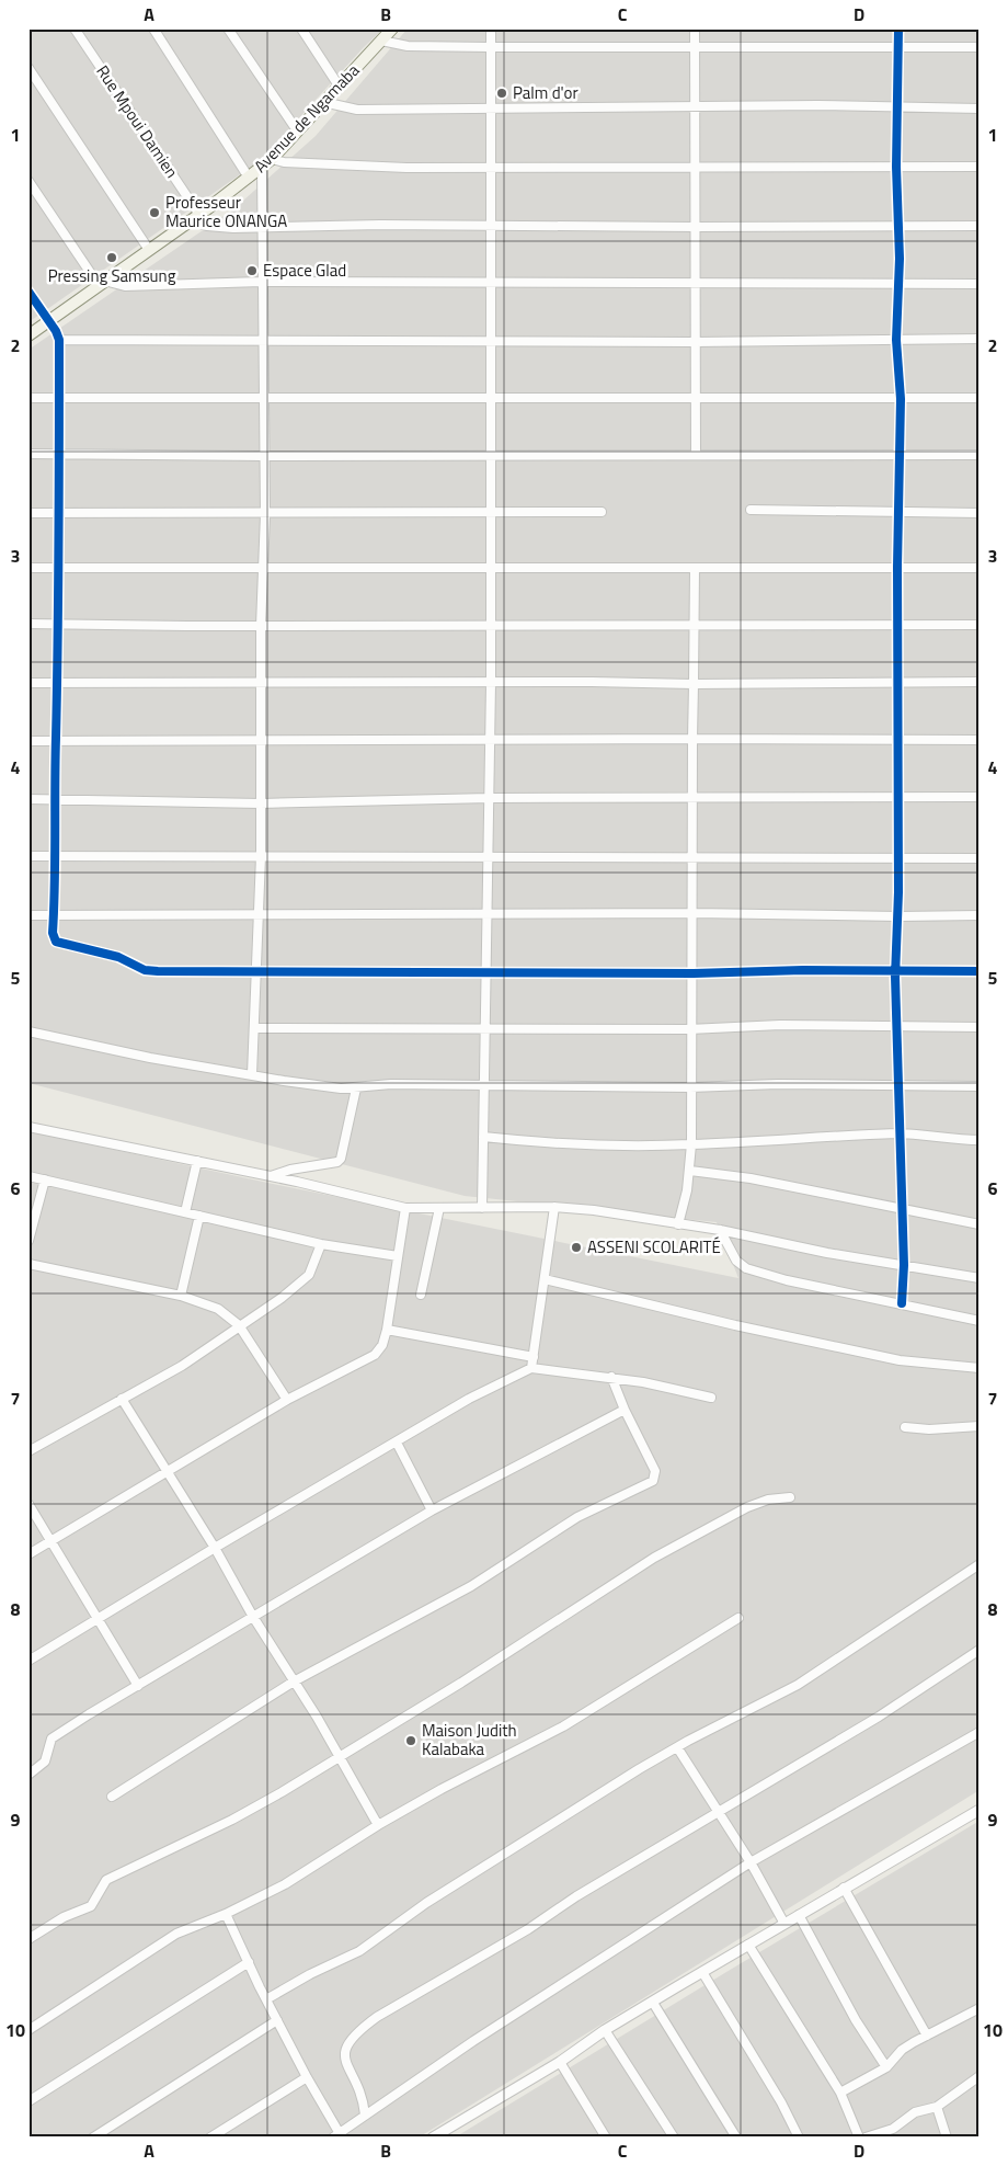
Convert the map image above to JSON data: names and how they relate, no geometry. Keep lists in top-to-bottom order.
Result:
{
  "streets": {
    "main road": ["Avenue de Ngamaba"],
    "street": ["Rue Mpoui Damien"]
  },
  "crossings": [
    ["Avenue de Ngamaba", "Rue Mpoui Damien"]
  ],
  "places": [
    "Palm d'or",
    "Professeur Maurice ONANGA",
    "Pressing Samsung",
    "Espace Glad",
    "ASSENI SCOLARITÉ",
    "Maison Judith Kalabaka"
  ],
  "grid": {
    "columns": [
      "A",
      "B",
      "C",
      "D"
    ],
    "rows": [
      "1",
      "2",
      "3",
      "4",
      "5",
      "6",
      "7",
      "8",
      "9",
      "10"
    ]
  }
}
